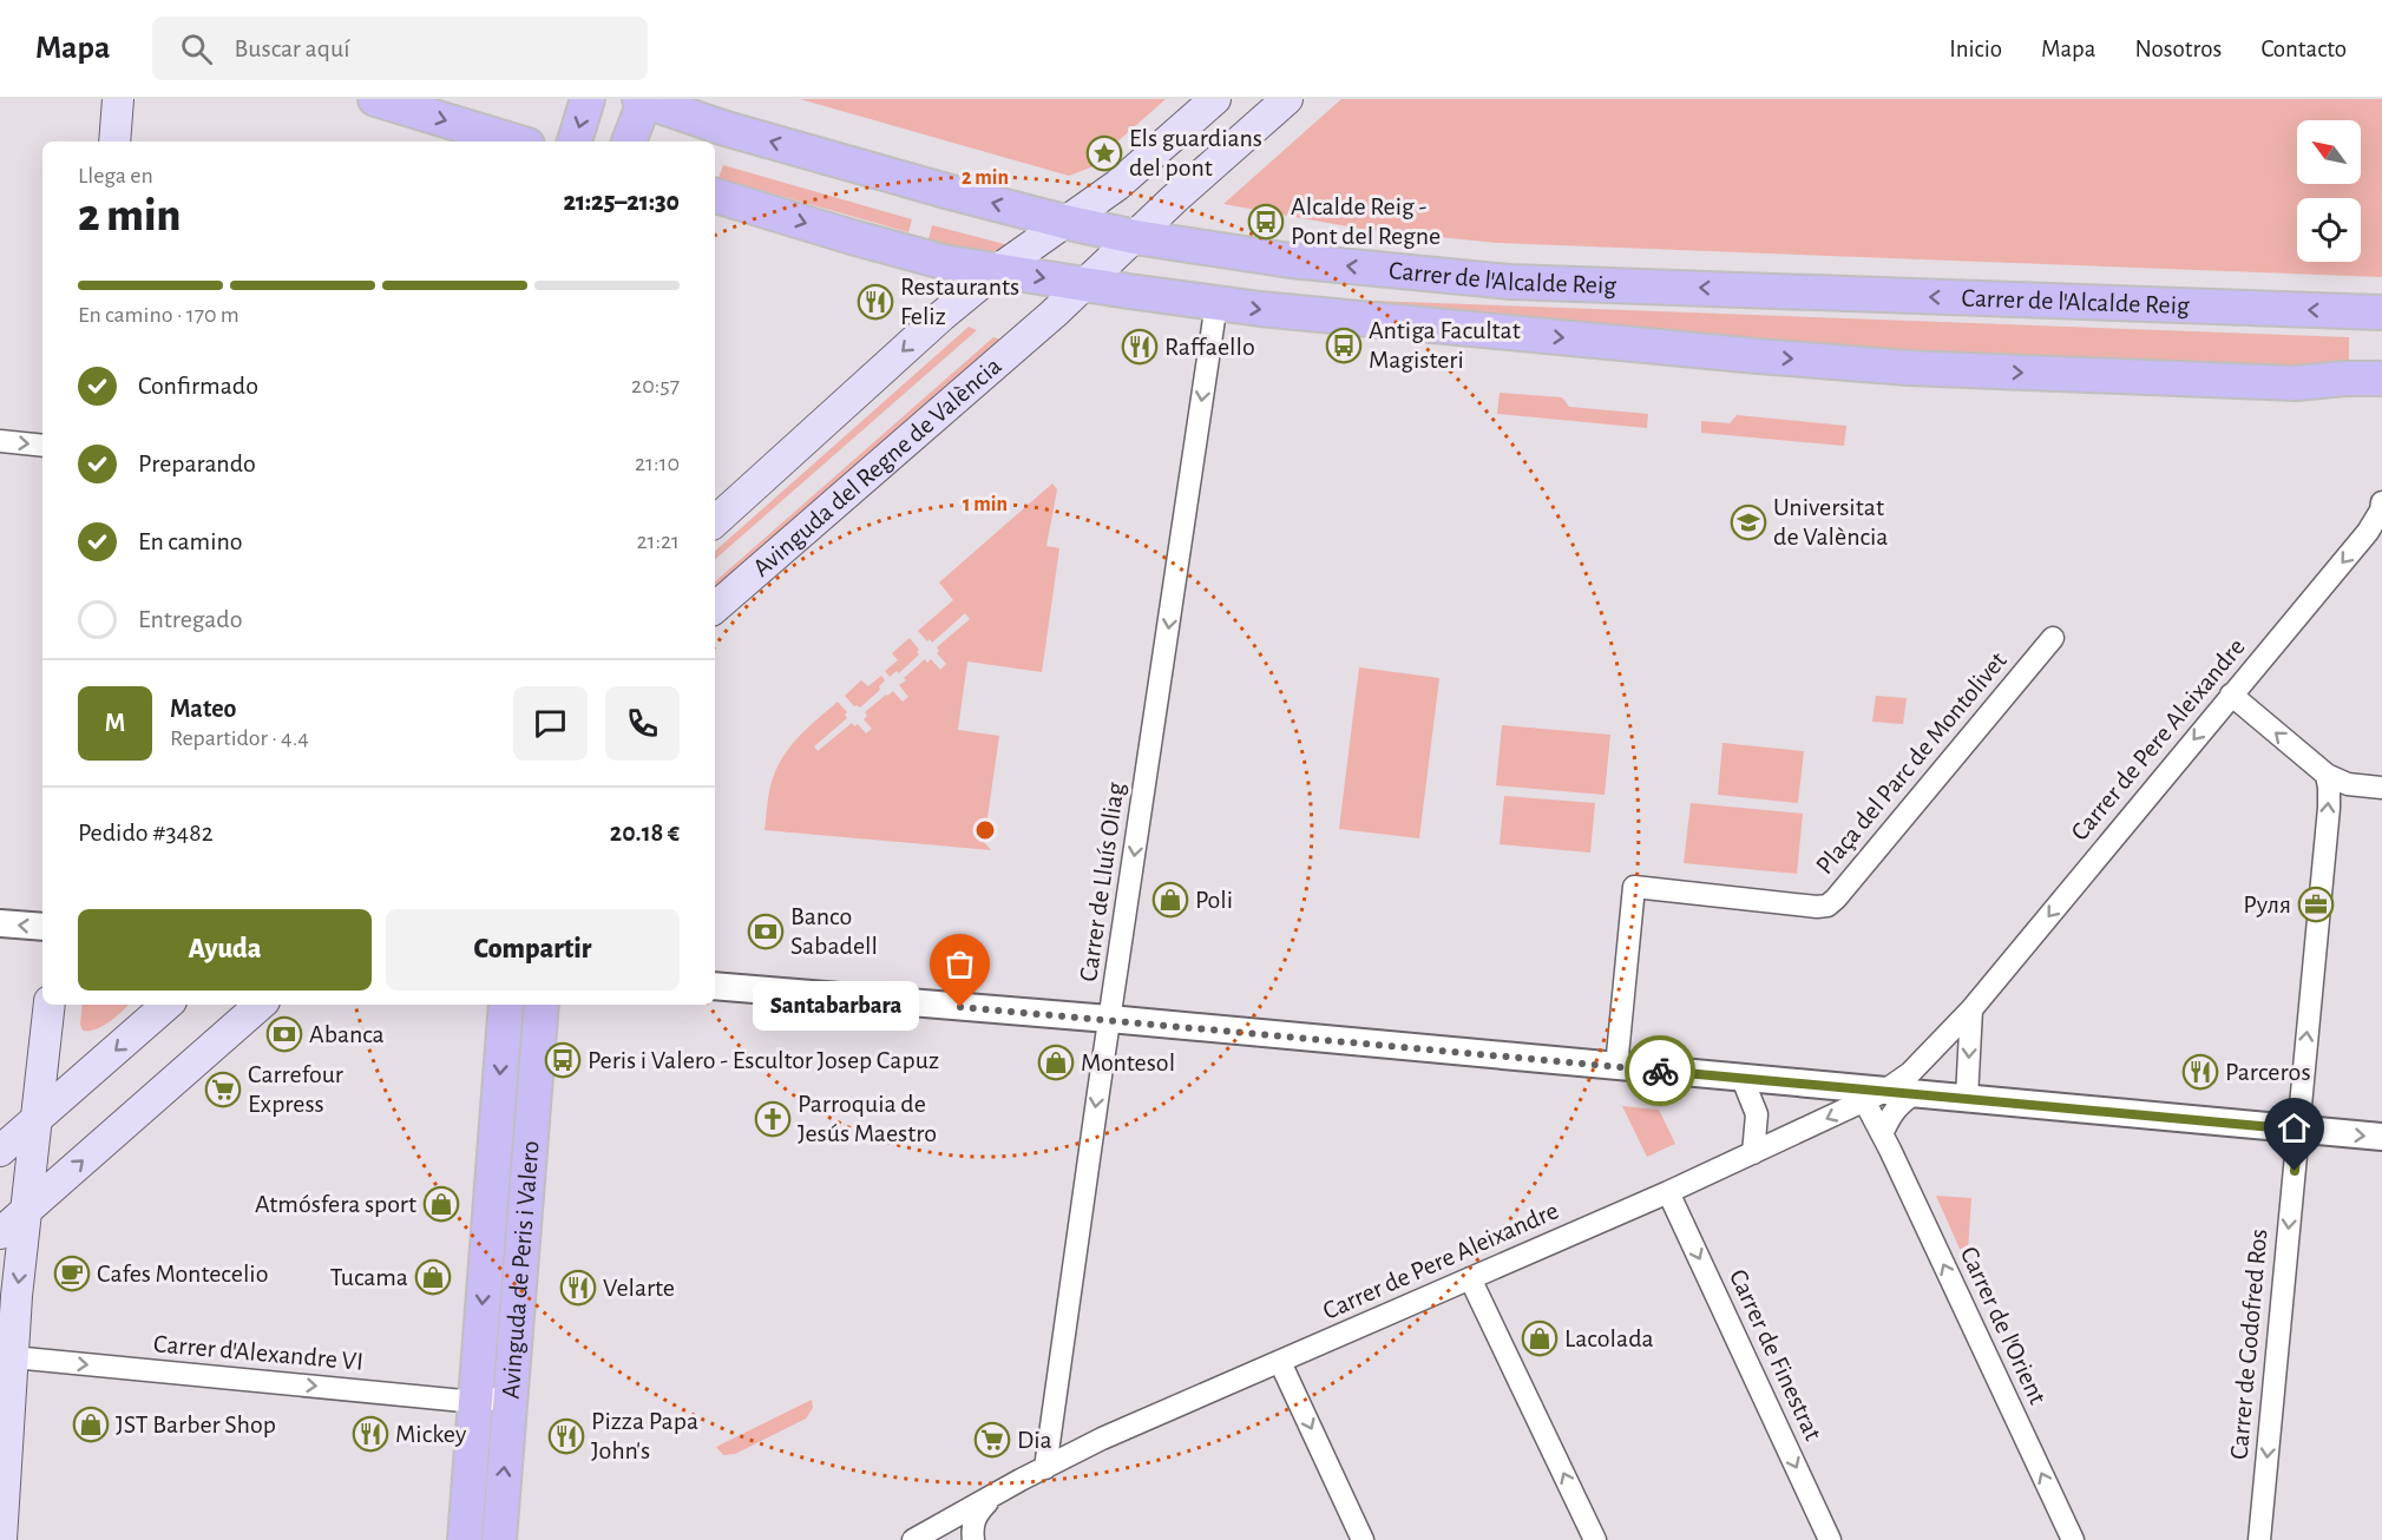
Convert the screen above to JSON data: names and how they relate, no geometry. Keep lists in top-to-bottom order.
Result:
{
  "streets": {
    "main road": ["Carrer de l'Alcalde Reig", "Avinguda del Regne de València", "Avinguda de Peris i Valero"],
    "street": [
      "Carrer de Pere Aleixandre",
      "Plaça del Parc de Montolivet",
      "Carrer de Lluís Oliag",
      "Carrer de l’Orient",
      "Carrer de Godofred Ros",
      "Carrer d'Alexandre VI",
      "Carrer de Finestrat"
    ]
  },
  "crossings": [
    ["Carrer de l'Alcalde Reig", "Avinguda del Regne de València"],
    ["Carrer de l'Alcalde Reig", "Carrer de Lluís Oliag"],
    ["Carrer de Pere Aleixandre", "Carrer de Lluís Oliag"],
    ["Carrer de Pere Aleixandre", "Carrer de l’Orient"],
    ["Carrer de Pere Aleixandre", "Carrer de Finestrat"],
    ["Avinguda de Peris i Valero", "Carrer d'Alexandre VI"]
  ],
  "one_way": [
    "Carrer de Pere Aleixandre",
    "Carrer de Lluís Oliag",
    "Carrer de l’Orient",
    "Carrer d'Alexandre VI",
    "Carrer de Finestrat"
  ],
  "places": {
    "place": ["Els guardians del pont"],
    "bus stop": ["Alcalde Reig - Pont del Regne", "Antiga Facultat Magisteri", "Peris i Valero - Escultor Josep Capuz"],
    "restaurant": [
      "Restaurants Feliz",
      "Raffaello",
      "Parceros",
      "Velarte",
      "Mickey",
      "Pizza Papa John's"
    ],
    "school or university": ["Universitat de València"],
    "shop": [
      "Poli",
      "Montesol",
      "Atmósfera sport",
      "Tucama",
      "Lacolada",
      "JST Barber Shop"
    ],
    "office": ["Руля"],
    "bank": ["Banco Sabadell", "Abanca"],
    "other": ["Santabarbara"],
    "supermarket": ["Carrefour Express", "Dia"],
    "church": ["Parroquia de Jesús Maestro"],
    "cafe": ["Cafes Montecelio"]
  },
  "north": "top left",
  "page": {
    "header": "Mapa",
    "search": "Buscar aquí",
    "nav": [
      "Inicio",
      "Mapa",
      "Nosotros",
      "Contacto"
    ],
    "heading": ["2 min", "Llega en", "21:25–21:30"],
    "panel": [
      "Mateo",
      "Repartidor · 4.4",
      "Pedido #3482",
      "20.18 €"
    ],
    "bar": "En camino · 170 m",
    "list": [
      ["Confirmado", "20:57"],
      ["Preparando", "21:10"],
      ["En camino", "21:21"],
      "Entregado"
    ],
    "round": "M",
    "buttons": ["Ayuda", "Compartir"],
    "bubble": "Santabarbara"
  },
  "rings": ["2 min", "1 min"]
}
